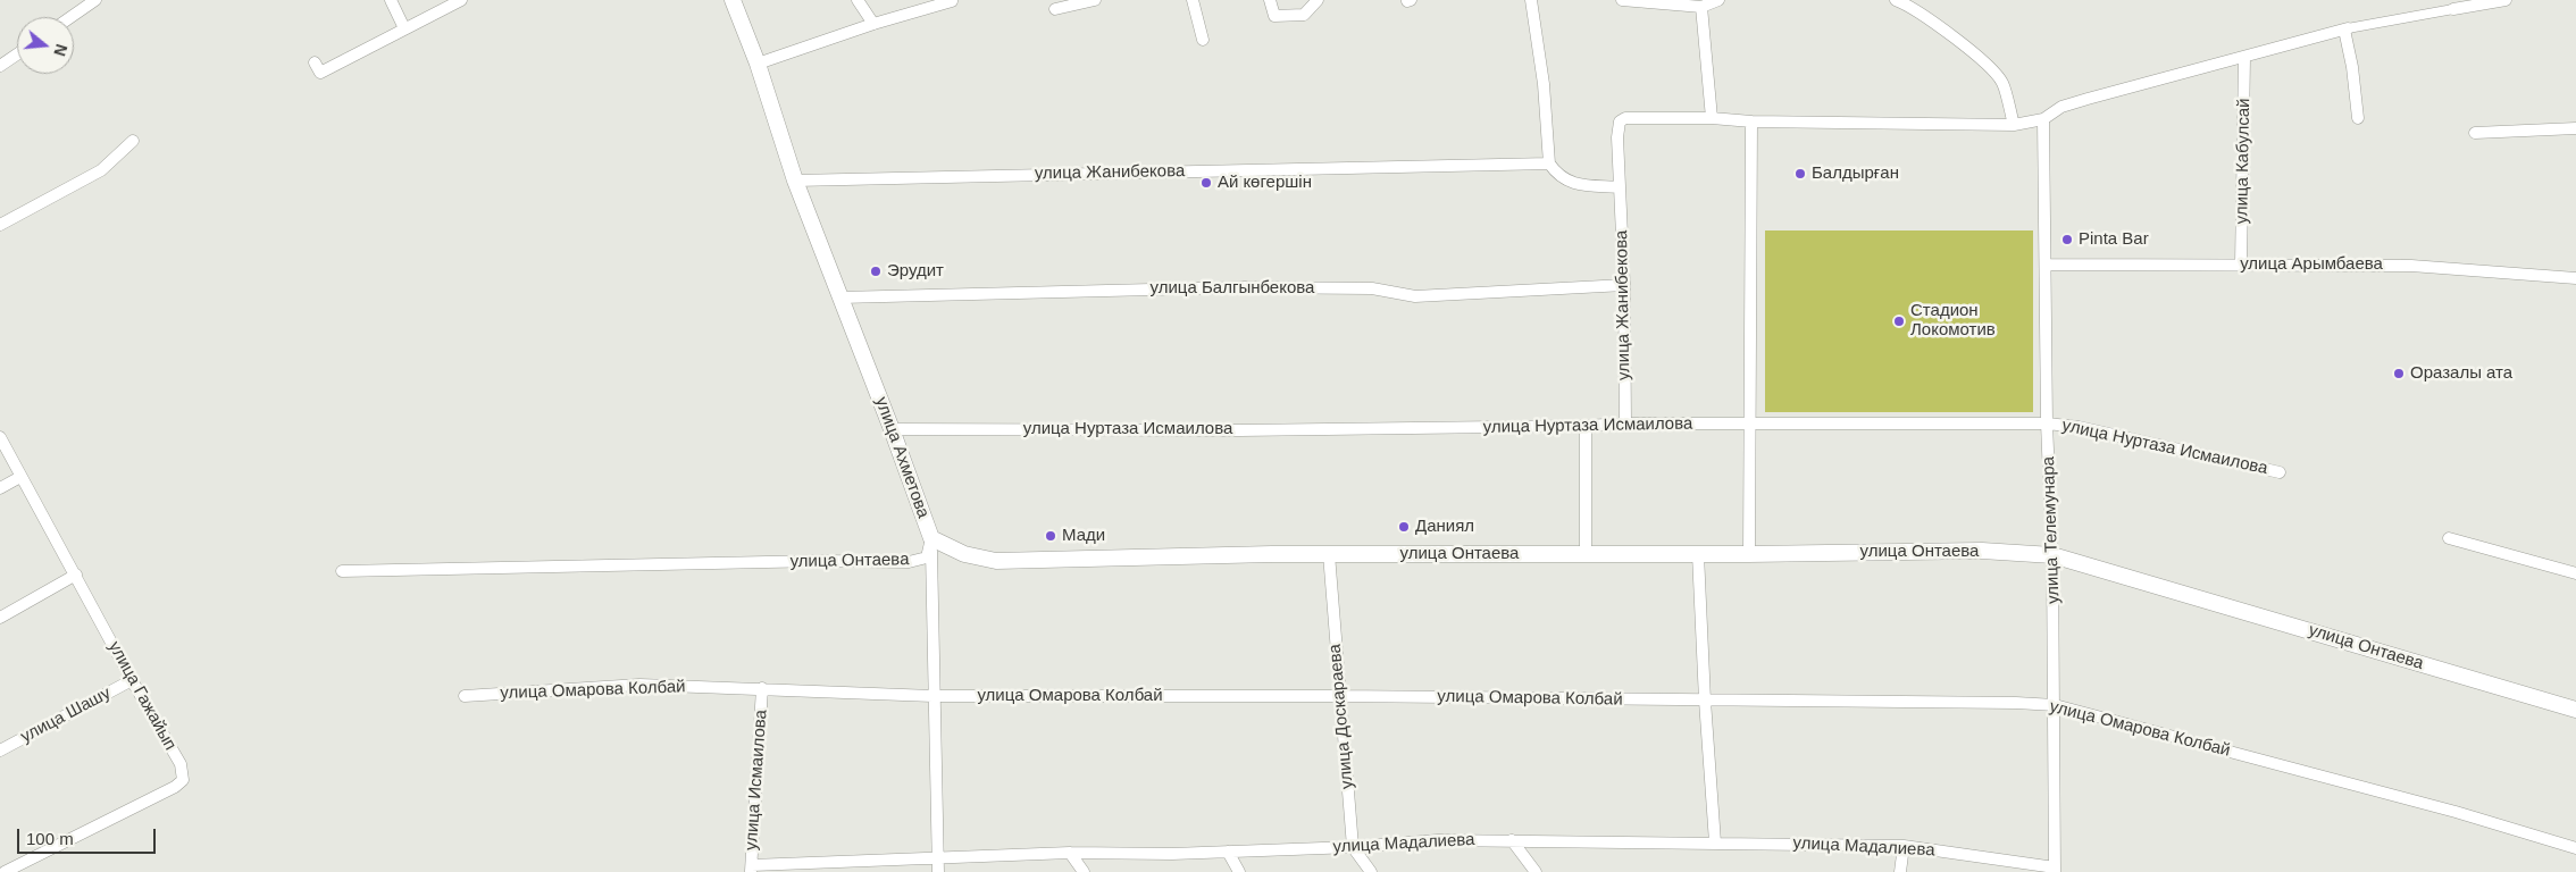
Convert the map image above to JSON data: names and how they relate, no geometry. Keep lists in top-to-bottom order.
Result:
{
  "streets": {
    "main road": ["улица Ахметова", "улица Онтаева"],
    "street": [
      "улица Кабулсай",
      "улица Жанибекова",
      "улица Арымбаева",
      "улица Балгынбекова",
      "улица Нуртаза Исмаилова",
      "улица Телемунара",
      "улица Омарова Колбай",
      "улица Гажайып",
      "улица Шашу",
      "улица Доскараева",
      "улица Исмаилова",
      "улица Мадалиева"
    ]
  },
  "crossings": [
    ["улица Кабулсай", "улица Арымбаева"],
    ["улица Жанибекова", "улица Балгынбекова"],
    ["улица Жанибекова", "улица Нуртаза Исмаилова"],
    ["улица Жанибекова", "улица Ахметова"],
    ["улица Арымбаева", "улица Телемунара"],
    ["улица Балгынбекова", "улица Ахметова"],
    ["улица Нуртаза Исмаилова", "улица Ахметова"],
    ["улица Нуртаза Исмаилова", "улица Телемунара"],
    ["улица Ахметова", "улица Онтаева"],
    ["улица Ахметова", "улица Омарова Колбай"],
    ["улица Ахметова", "улица Мадалиева"],
    ["улица Телемунара", "улица Онтаева"],
    ["улица Телемунара", "улица Омарова Колбай"],
    ["улица Телемунара", "улица Мадалиева"],
    ["улица Онтаева", "улица Доскараева"],
    ["улица Омарова Колбай", "улица Доскараева"],
    ["улица Омарова Колбай", "улица Исмаилова"],
    ["улица Гажайып", "улица Шашу"],
    ["улица Доскараева", "улица Мадалиева"],
    ["улица Исмаилова", "улица Мадалиева"]
  ],
  "places": [
    "Балдырған",
    "Ай көгершін",
    "Pinta Bar",
    "Эрудит",
    "Стадион Локомотив",
    "Оразалы ата",
    "Даниял",
    "Мади"
  ],
  "scale_bar": "100 m",
  "north": "right"
}
